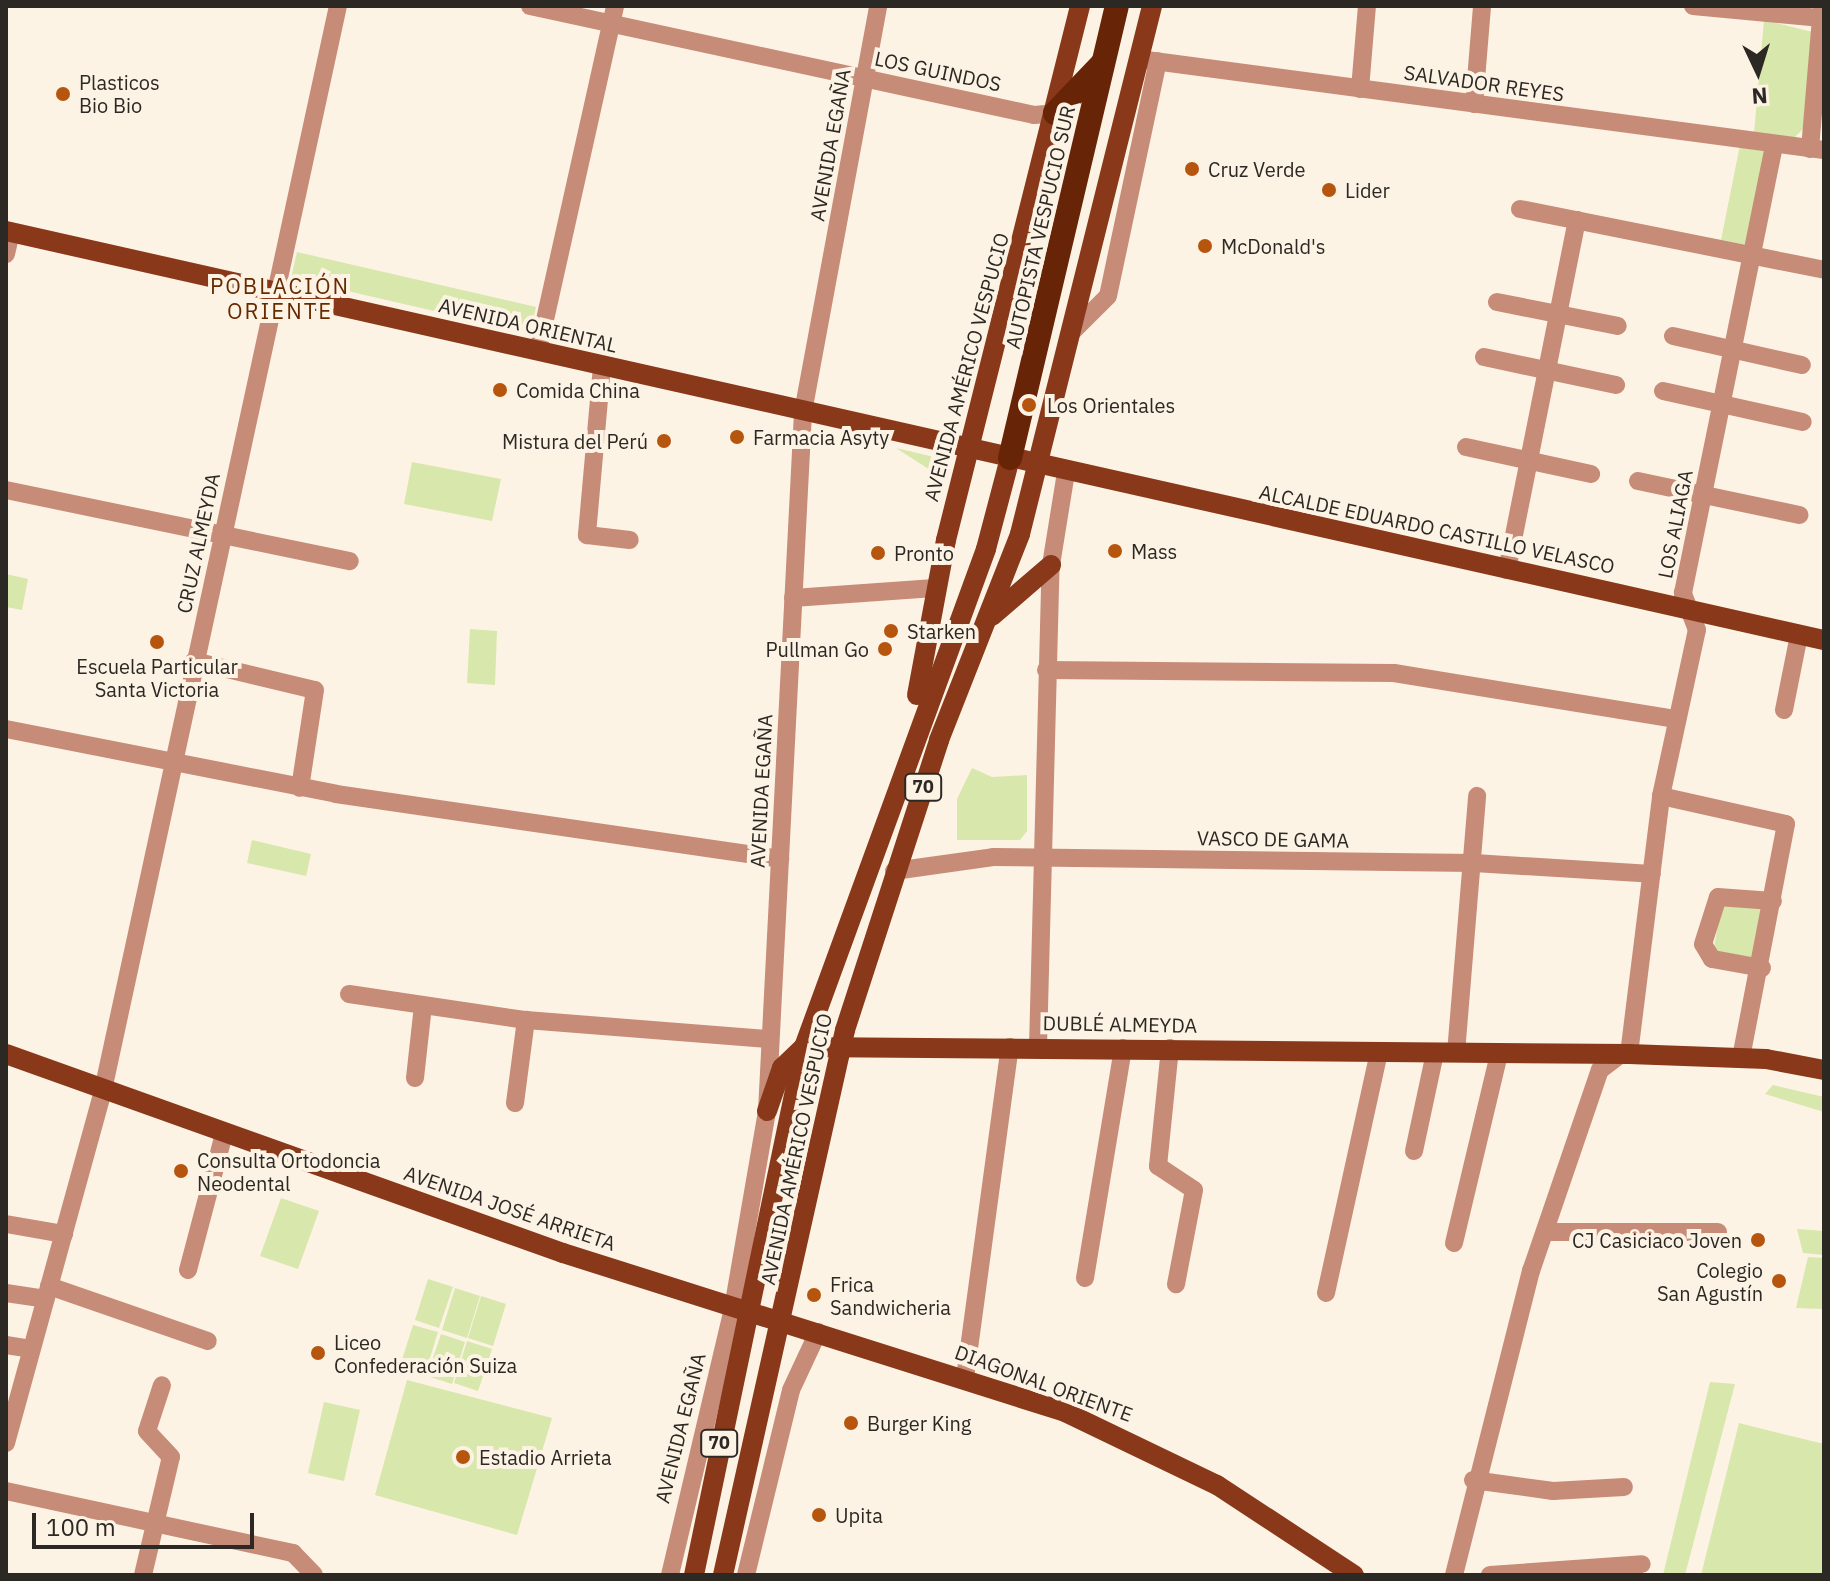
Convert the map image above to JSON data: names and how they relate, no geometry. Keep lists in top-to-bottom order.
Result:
{
  "streets": {
    "highway": ["AUTOPISTA VESPUCIO SUR", "70"],
    "main road": [
      "AVENIDA ORIENTAL",
      "AVENIDA AMÉRICO VESPUCIO",
      "ALCALDE EDUARDO CASTILLO VELASCO",
      "DUBLÉ ALMEYDA",
      "AVENIDA JOSÉ ARRIETA",
      "DIAGONAL ORIENTE"
    ],
    "street": [
      "LOS GUINDOS",
      "SALVADOR REYES",
      "AVENIDA EGAÑA",
      "LOS ALIAGA",
      "CRUZ ALMEYDA",
      "VASCO DE GAMA"
    ]
  },
  "crossings": [
    ["LOS GUINDOS", "AVENIDA EGAÑA"],
    ["LOS GUINDOS", "AVENIDA AMÉRICO VESPUCIO"],
    ["SALVADOR REYES", "AVENIDA AMÉRICO VESPUCIO"],
    ["SALVADOR REYES", "LOS ALIAGA"],
    ["AVENIDA EGAÑA", "AVENIDA ORIENTAL"],
    ["AVENIDA EGAÑA", "AVENIDA AMÉRICO VESPUCIO"],
    ["AVENIDA EGAÑA", "AVENIDA JOSÉ ARRIETA"],
    ["AUTOPISTA VESPUCIO SUR", "AVENIDA ORIENTAL"],
    ["AUTOPISTA VESPUCIO SUR", "AVENIDA AMÉRICO VESPUCIO"],
    ["AVENIDA ORIENTAL", "AVENIDA AMÉRICO VESPUCIO"],
    ["AVENIDA ORIENTAL", "ALCALDE EDUARDO CASTILLO VELASCO"],
    ["AVENIDA ORIENTAL", "CRUZ ALMEYDA"],
    ["AVENIDA AMÉRICO VESPUCIO", "ALCALDE EDUARDO CASTILLO VELASCO"],
    ["AVENIDA AMÉRICO VESPUCIO", "VASCO DE GAMA"],
    ["AVENIDA AMÉRICO VESPUCIO", "DUBLÉ ALMEYDA"],
    ["AVENIDA AMÉRICO VESPUCIO", "AVENIDA JOSÉ ARRIETA"],
    ["AVENIDA AMÉRICO VESPUCIO", "DIAGONAL ORIENTE"],
    ["LOS ALIAGA", "ALCALDE EDUARDO CASTILLO VELASCO"],
    ["LOS ALIAGA", "VASCO DE GAMA"],
    ["LOS ALIAGA", "DUBLÉ ALMEYDA"],
    ["CRUZ ALMEYDA", "AVENIDA JOSÉ ARRIETA"],
    ["AVENIDA JOSÉ ARRIETA", "DIAGONAL ORIENTE"]
  ],
  "districts": ["POBLACIÓN ORIENTE"],
  "places": [
    "Plasticos Bio Bio",
    "Cruz Verde",
    "Lider",
    "McDonald's",
    "Comida China",
    "Los Orientales",
    "Farmacia Asyty",
    "Mistura del Perú",
    "Mass",
    "Pronto",
    "Starken",
    "Escuela Particular Santa Victoria",
    "Pullman Go",
    "Consulta Ortodoncia Neodental",
    "CJ Casiciaco Joven",
    "Colegio San Agustín",
    "Frica Sandwicheria",
    "Liceo Confederación Suiza",
    "Burger King",
    "Estadio Arrieta",
    "Upita"
  ],
  "scale_bar": "100 m",
  "north": "bottom"
}
